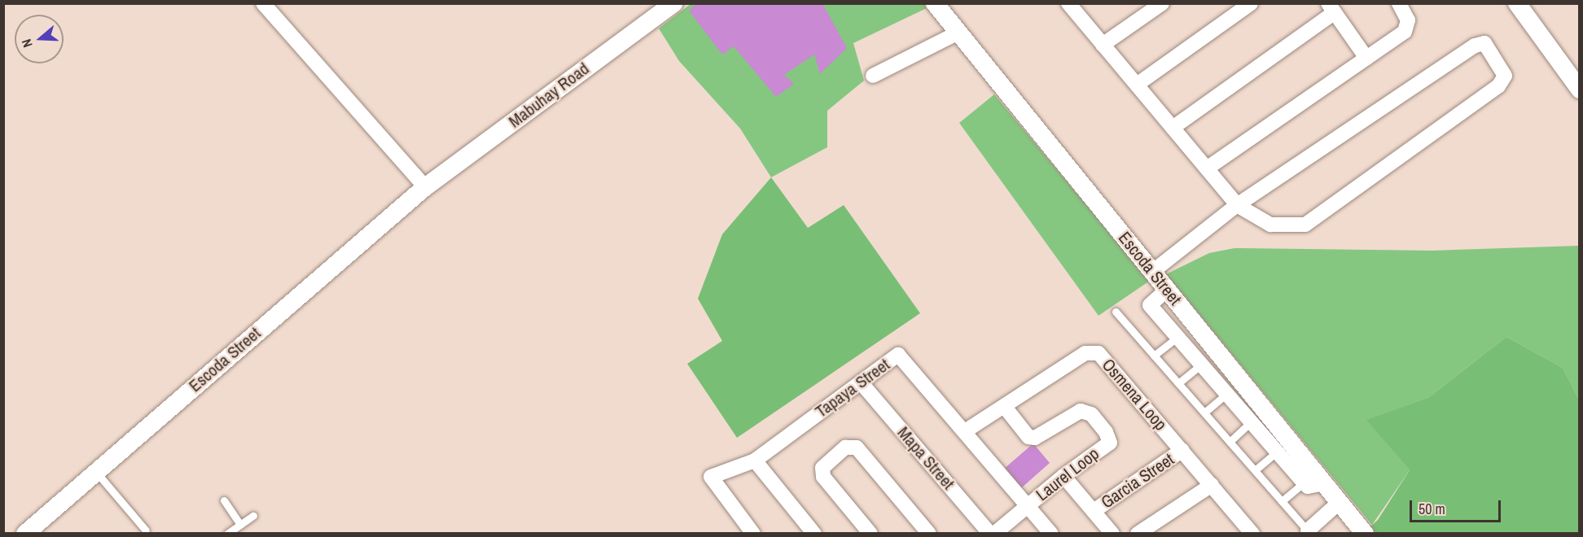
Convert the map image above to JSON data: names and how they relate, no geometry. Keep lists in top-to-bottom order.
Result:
{
  "streets": {
    "street": [
      "Mabuhay Road",
      "Escoda Street",
      "Tapaya Street",
      "Osmena Loop",
      "Mapa Street",
      "Laurel Loop",
      "Garcia Street"
    ]
  },
  "crossings": [
    ["Mabuhay Road", "Escoda Street"],
    ["Tapaya Street", "Osmena Loop"],
    ["Tapaya Street", "Mapa Street"],
    ["Tapaya Street", "Laurel Loop"],
    ["Osmena Loop", "Laurel Loop"],
    ["Osmena Loop", "Garcia Street"]
  ],
  "scale_bar": "50 m",
  "north": "left"
}
